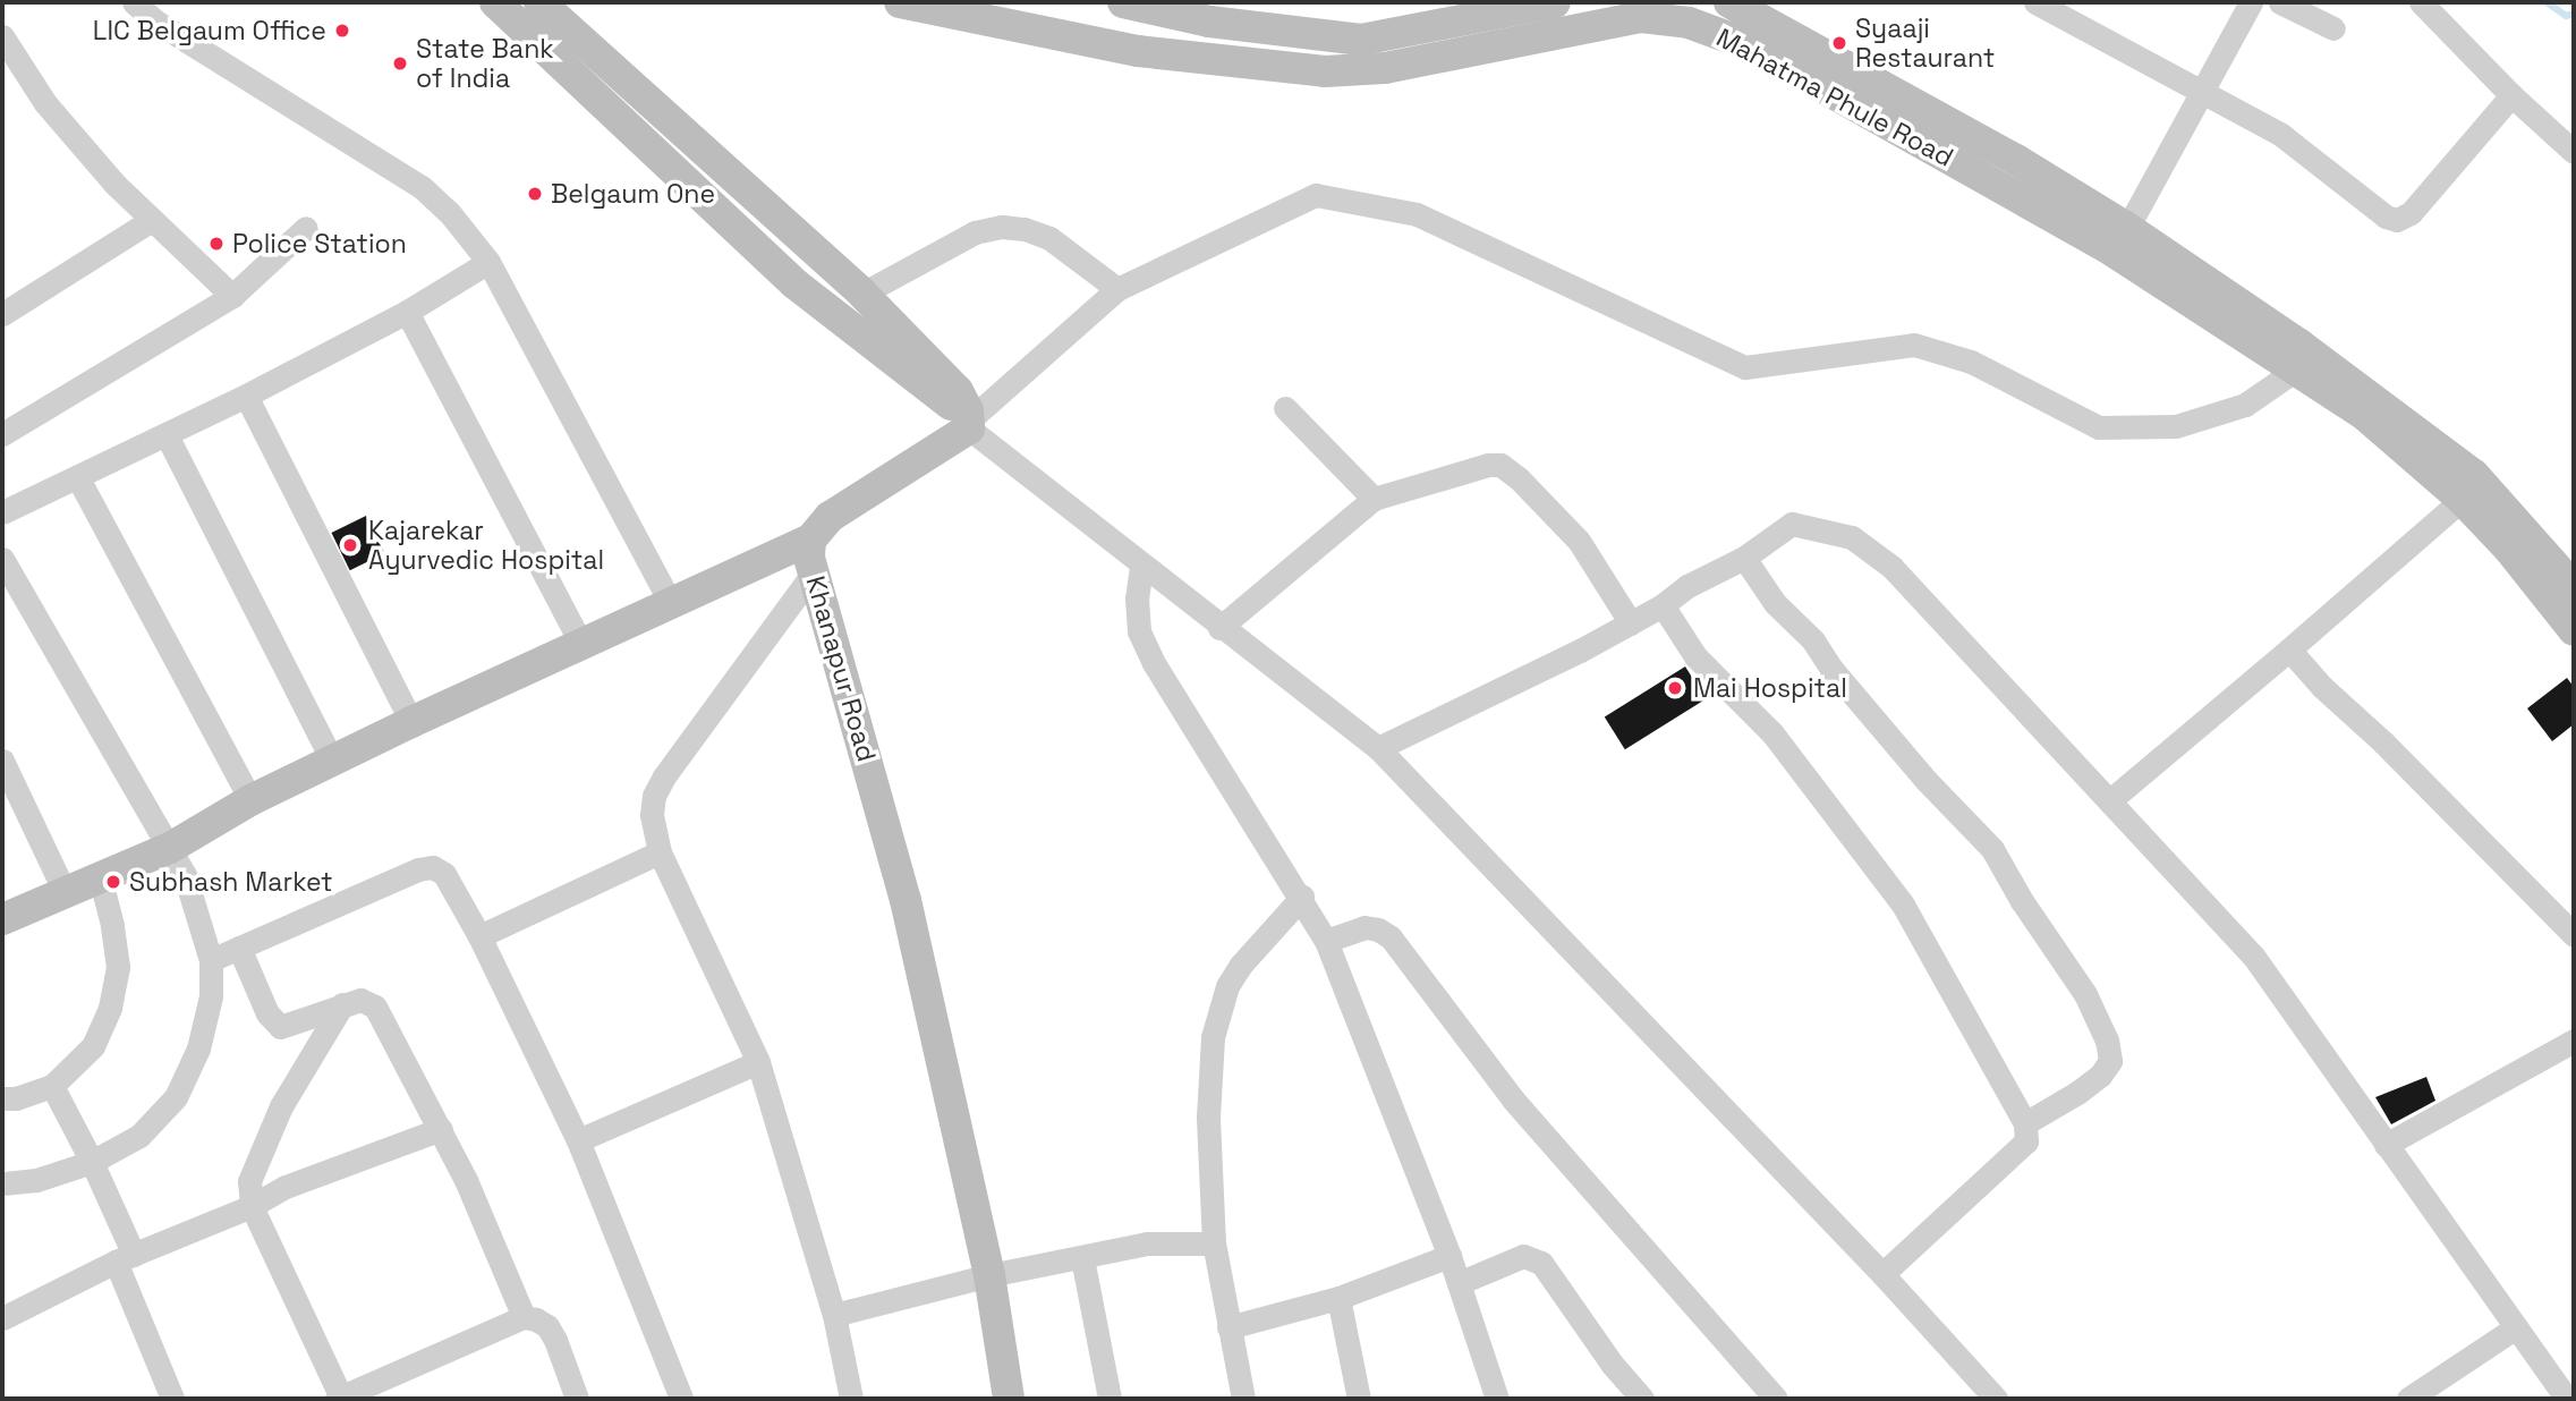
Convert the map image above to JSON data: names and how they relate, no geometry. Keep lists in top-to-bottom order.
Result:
{
  "streets": {
    "main road": ["Mahatma Phule Road", "Khanapur Road"]
  },
  "places": [
    "LIC Belgaum Office",
    "Syaaji Restaurant",
    "State Bank of India",
    "Belgaum One",
    "Police Station",
    "Kajarekar Ayurvedic Hospital",
    "Mai Hospital",
    "Subhash Market"
  ]
}
